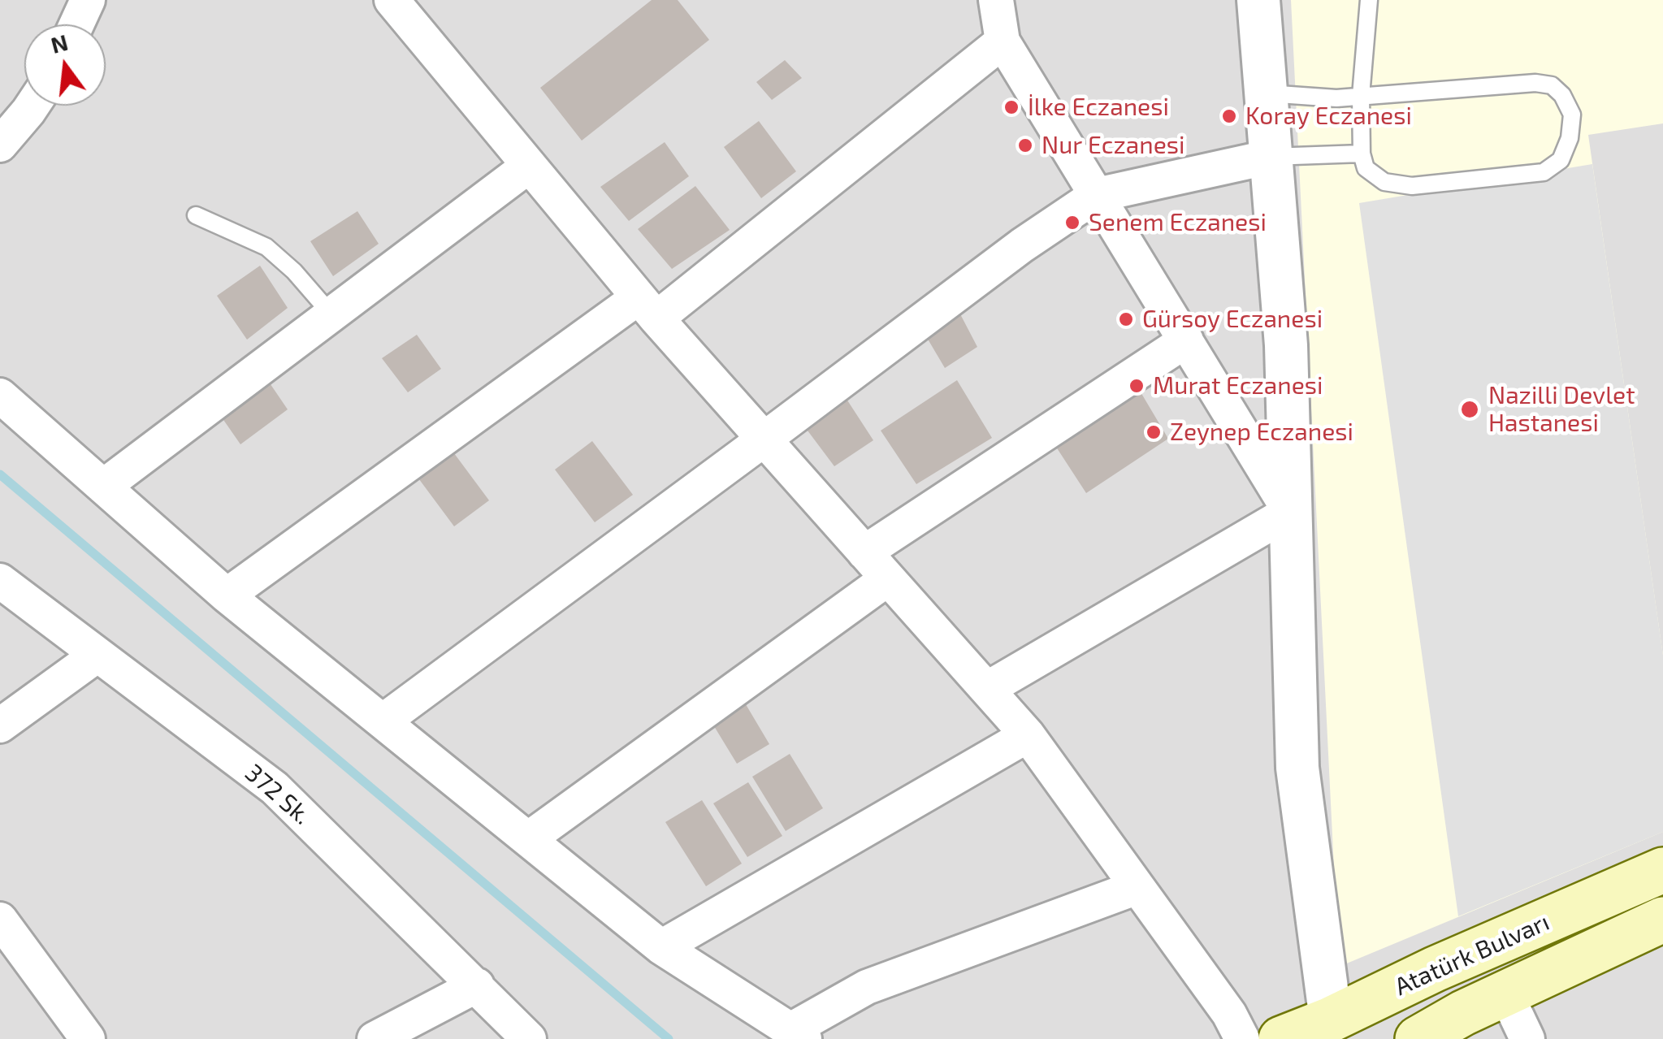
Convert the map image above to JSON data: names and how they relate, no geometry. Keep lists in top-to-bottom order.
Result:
{
  "streets": {
    "main road": ["Atatürk Bulvarı"],
    "street": ["372 Sk."]
  },
  "places": [
    "İlke Eczanesi",
    "Koray Eczanesi",
    "Nur Eczanesi",
    "Senem Eczanesi",
    "Gürsoy Eczanesi",
    "Murat Eczanesi",
    "Nazilli Devlet Hastanesi",
    "Zeynep Eczanesi"
  ],
  "north": "top"
}
